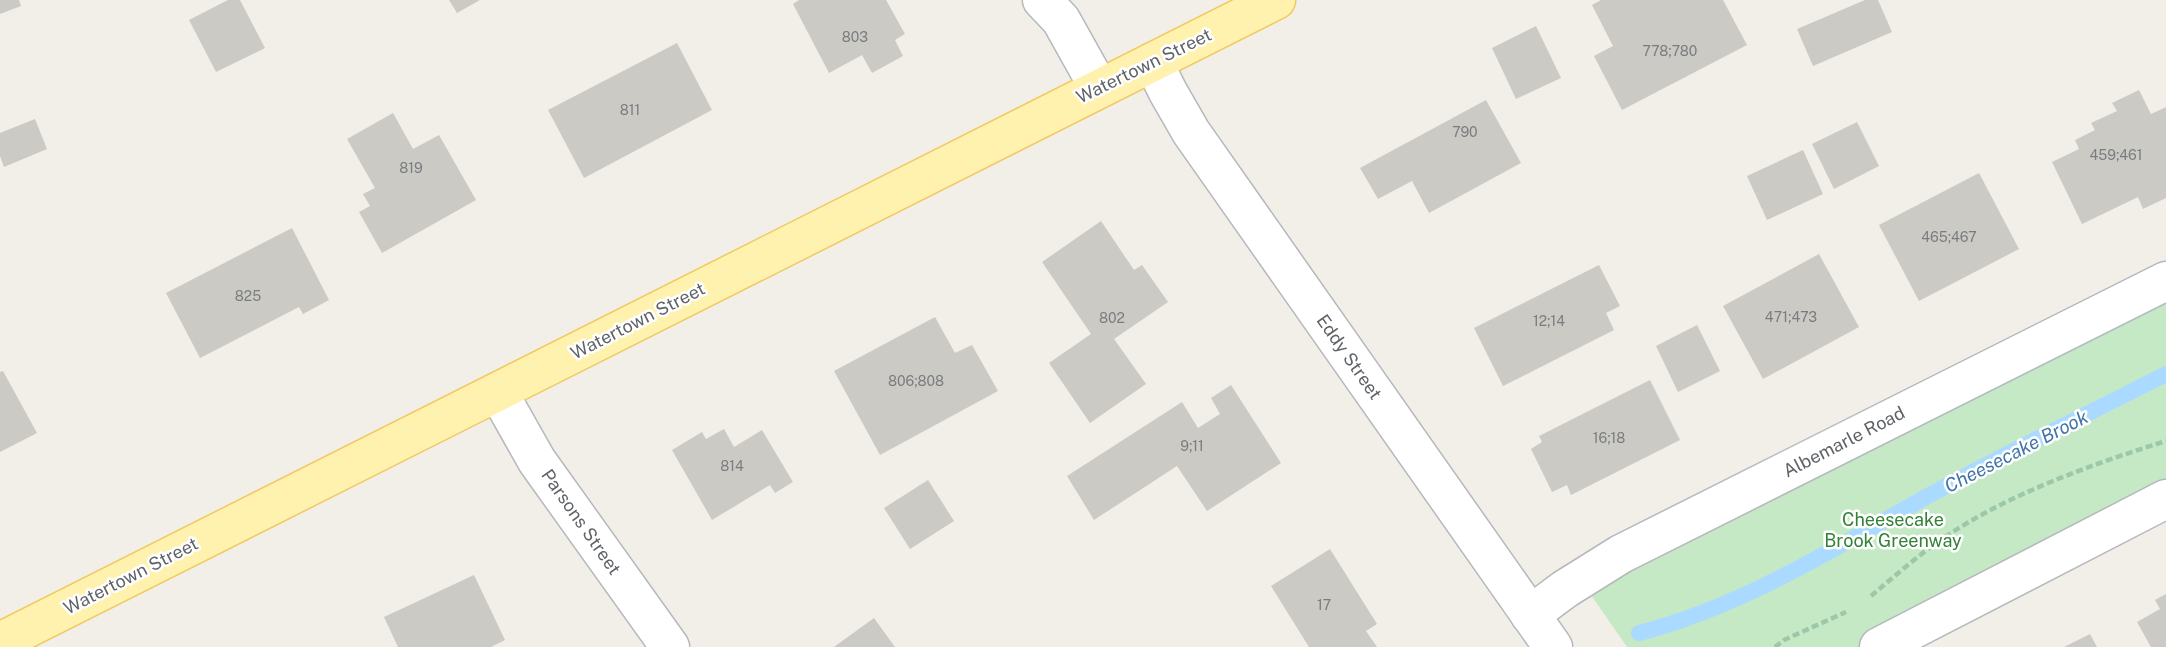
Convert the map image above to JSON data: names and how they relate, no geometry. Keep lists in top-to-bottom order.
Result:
{
  "streets": {
    "main road": ["Watertown Street"],
    "street": ["Eddy Street", "Albemarle Road", "Parsons Street"]
  },
  "crossings": [
    ["Watertown Street", "Eddy Street"],
    ["Watertown Street", "Parsons Street"],
    ["Eddy Street", "Albemarle Road"]
  ],
  "water": ["Cheesecake Brook"],
  "parks": ["Cheesecake Brook Greenway"],
  "house_numbers": [
    "803",
    "778;780",
    "811",
    "790",
    "459;461",
    "819",
    "465;467",
    "825",
    "471;473",
    "802",
    "12;14",
    "806;808",
    "16;18",
    "9;11",
    "814",
    "17"
  ]
}
